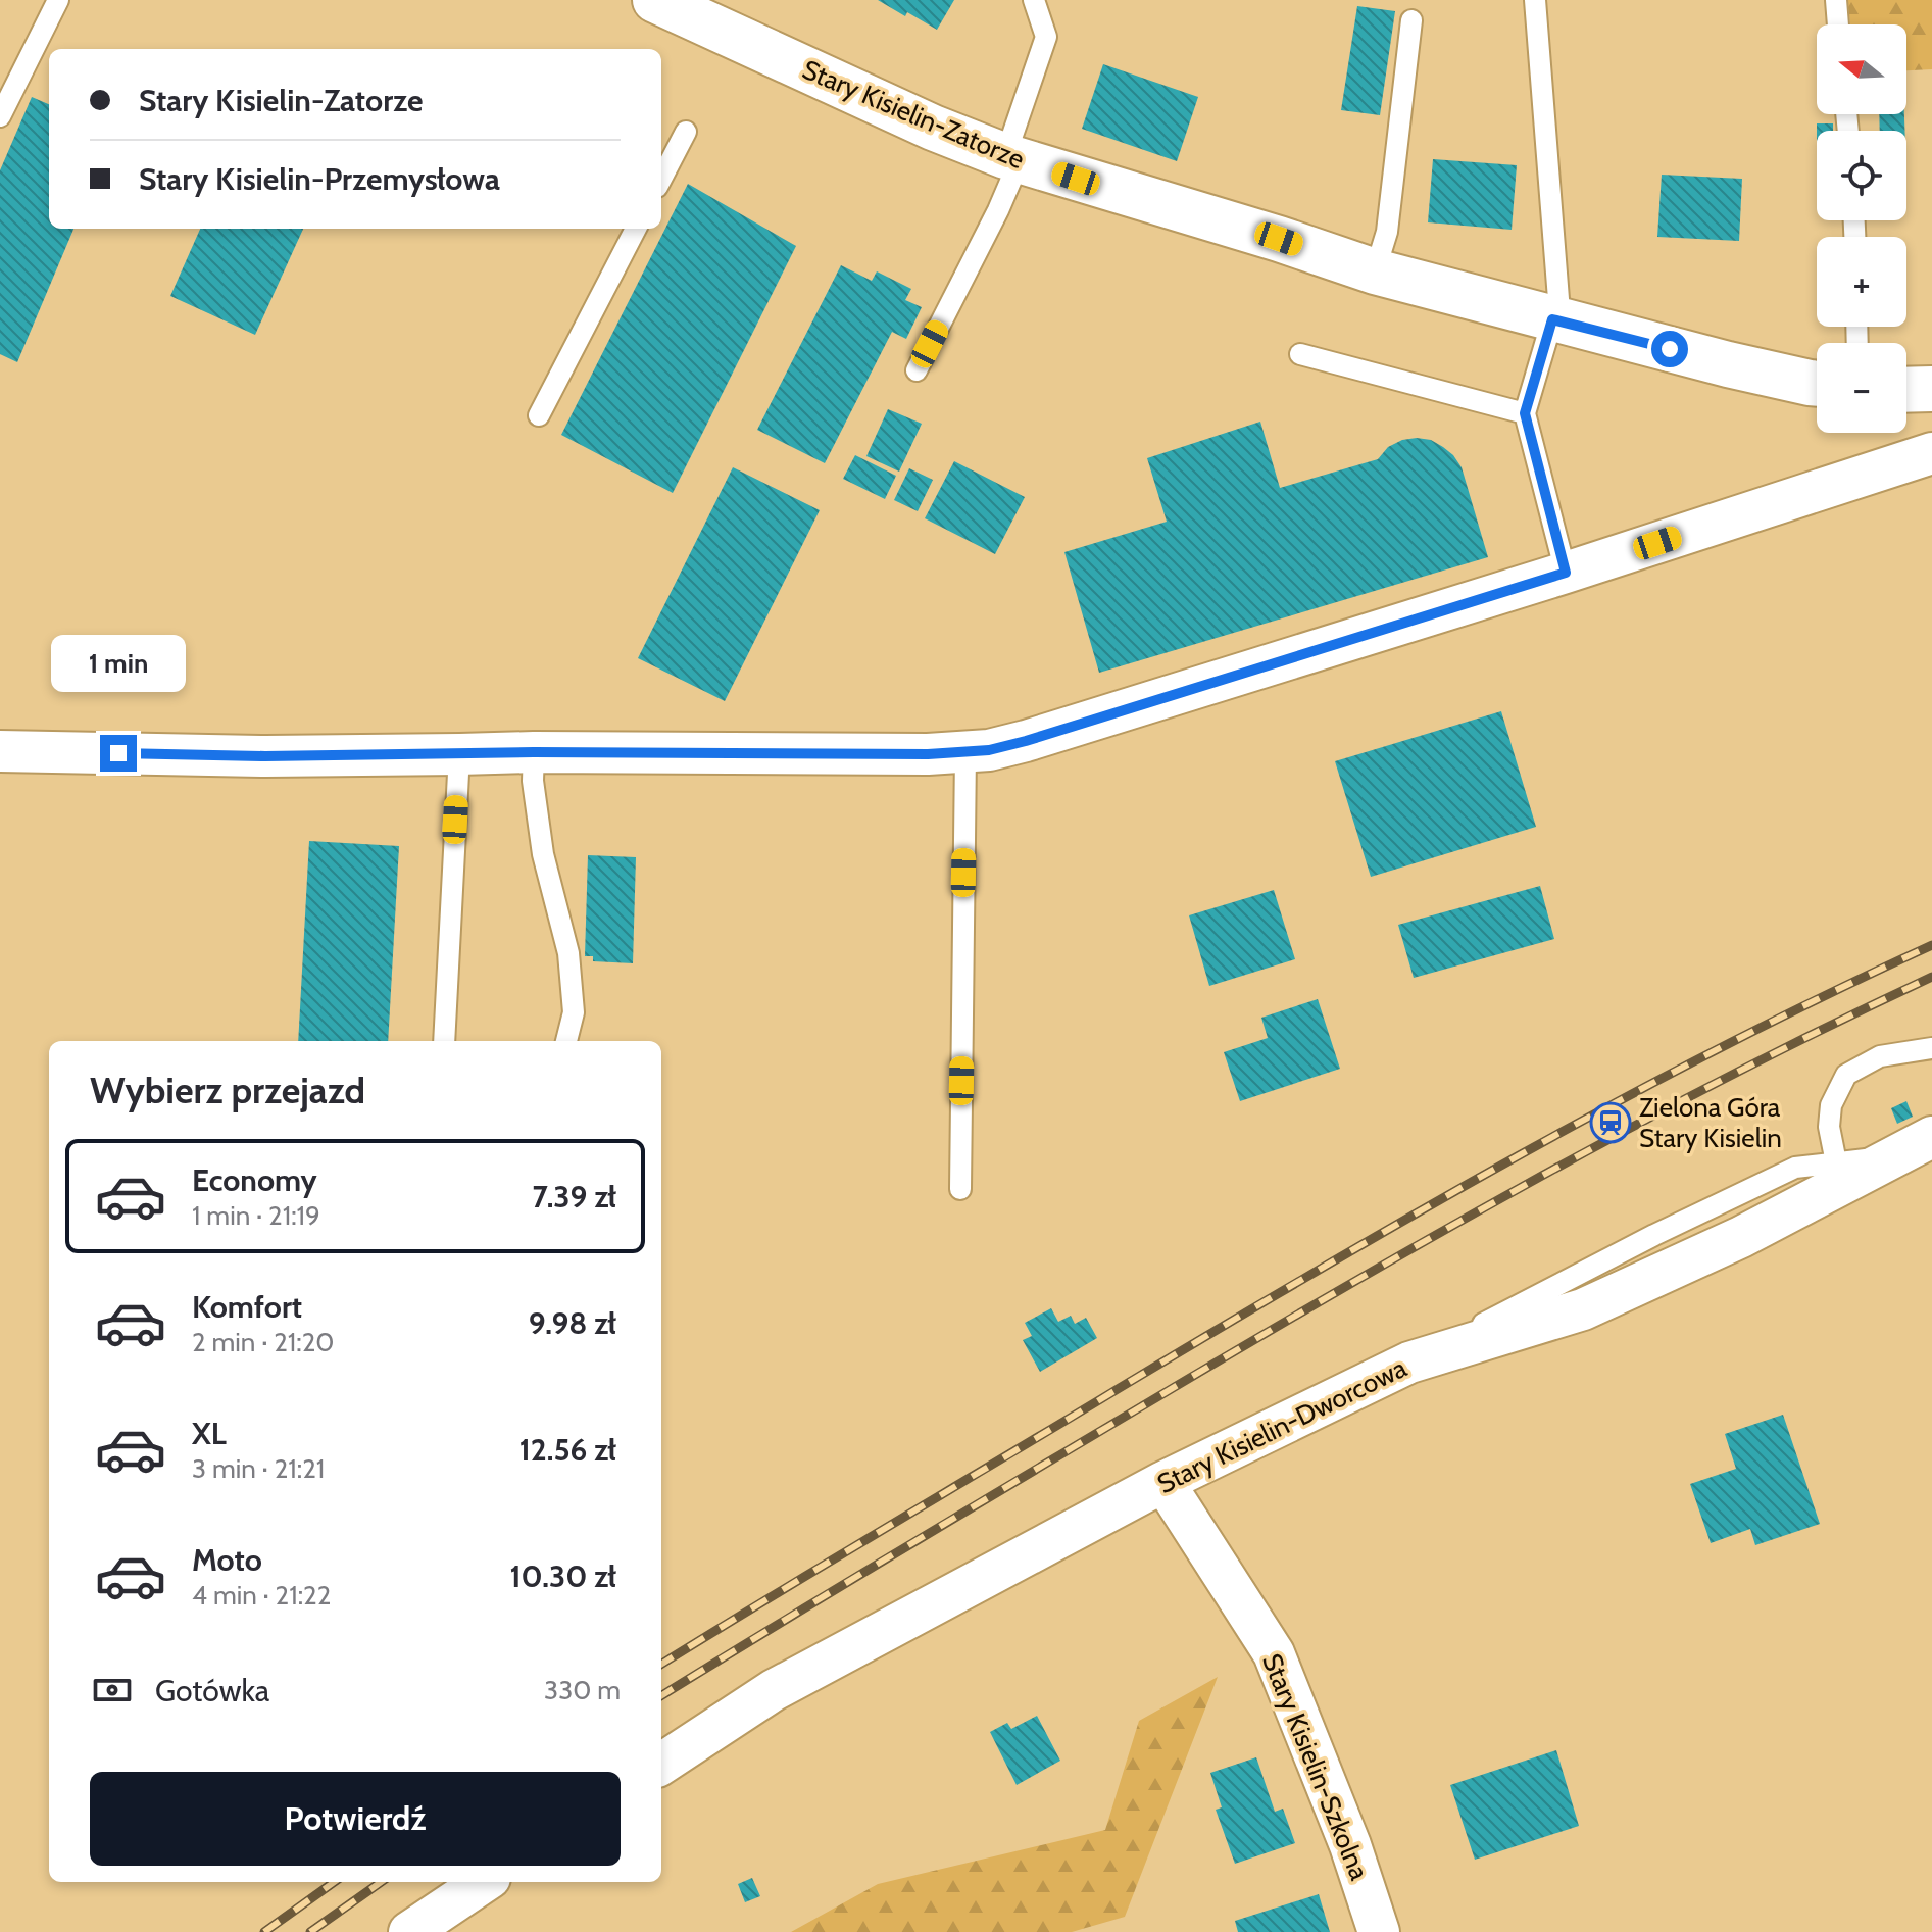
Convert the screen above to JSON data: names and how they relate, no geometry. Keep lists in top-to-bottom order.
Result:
{
  "streets": {
    "street": ["Stary Kisielin-Zatorze", "Stary Kisielin-Dworcowa", "Stary Kisielin-Szkolna"]
  },
  "crossings": [
    ["Stary Kisielin-Dworcowa", "Stary Kisielin-Szkolna"]
  ],
  "places": {
    "station": ["Zielona Góra Stary Kisielin"]
  },
  "north": "left",
  "page": {
    "map_buttons": ["+", "−"],
    "banner": ["Stary Kisielin-Zatorze", "Stary Kisielin-Przemysłowa"],
    "bubble": "1 min",
    "heading": "Wybierz przejazd",
    "list": [
      {
        "name": "Economy",
        "note": "1 min · 21:19",
        "value": "7.39 zł"
      },
      {
        "name": "Komfort",
        "note": "2 min · 21:20",
        "value": "9.98 zł"
      },
      {
        "name": "XL",
        "note": "3 min · 21:21",
        "value": "12.56 zł"
      },
      {
        "name": "Moto",
        "note": "4 min · 21:22",
        "value": "10.30 zł"
      }
    ],
    "pay": ["Gotówka", "330 m"],
    "buttons": "Potwierdź"
  }
}
